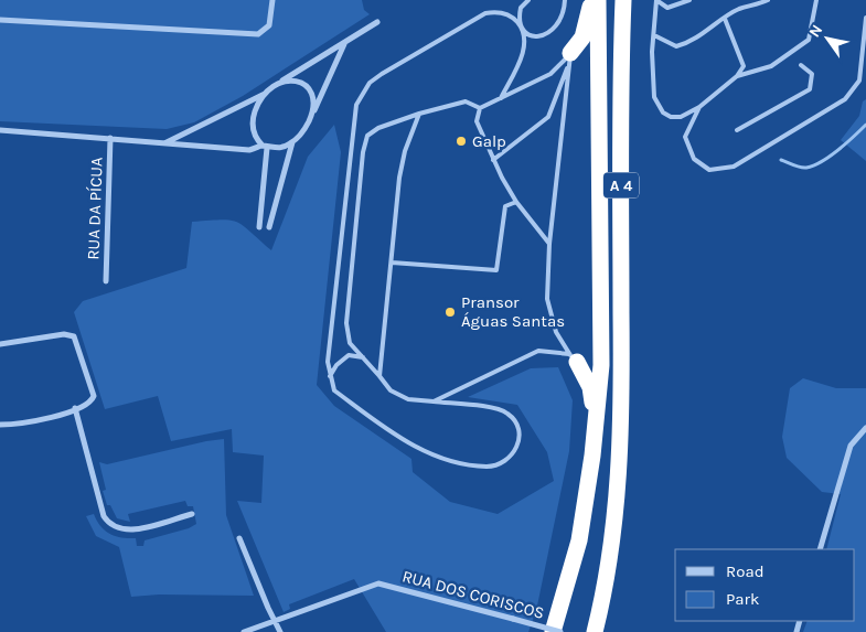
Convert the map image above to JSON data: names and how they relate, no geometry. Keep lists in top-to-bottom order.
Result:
{
  "streets": {
    "highway": ["A 4"],
    "street": ["RUA DA PÍCUA", "RUA DOS CORISCOS"]
  },
  "places": ["Galp", "Pransor Águas Santas"],
  "legend": ["Road", "Park"],
  "north": "top left"
}
